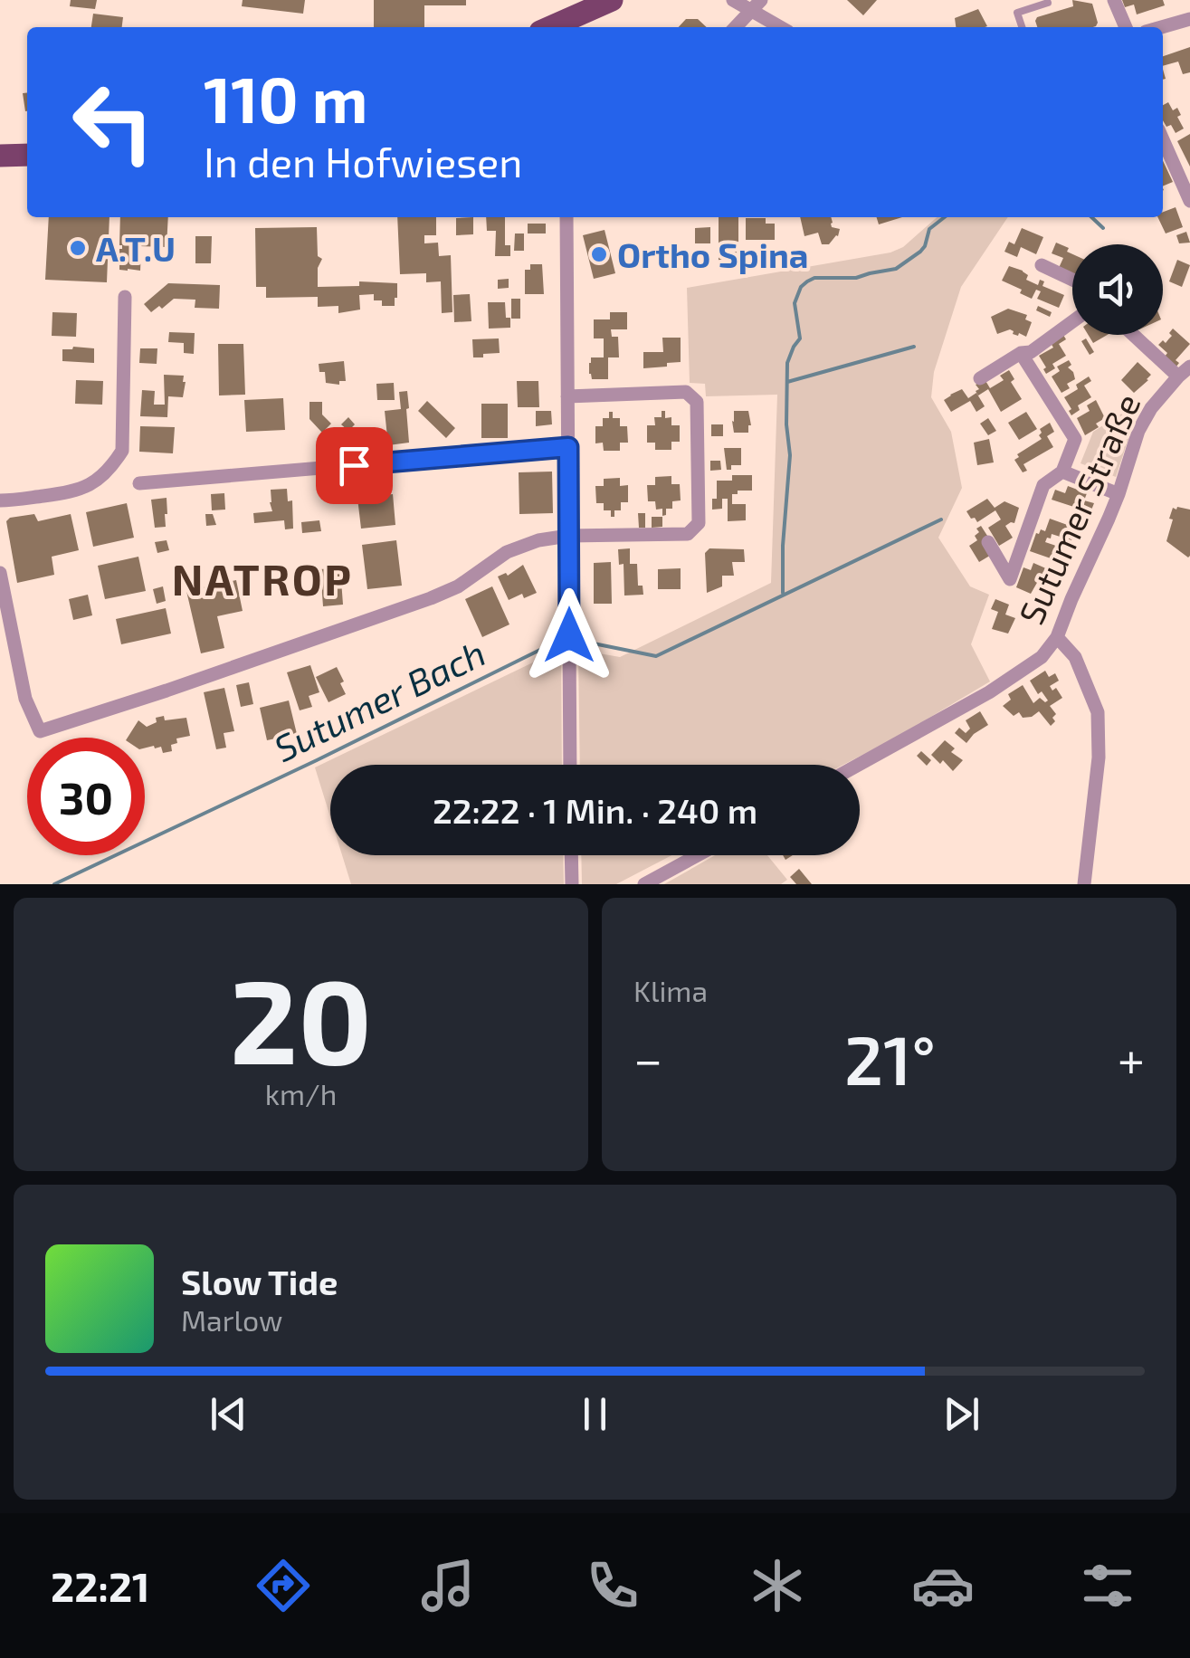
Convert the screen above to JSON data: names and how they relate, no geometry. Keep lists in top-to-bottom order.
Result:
{
  "streets": {
    "street": ["Sutumer Straße"]
  },
  "districts": ["NATROP"],
  "water": ["Sutumer Bach"],
  "places": ["A.T.U", "Ortho Spina"],
  "page": {
    "turn": ["110 m", "In den Hofwiesen"],
    "limit": "30",
    "trip": "22:22 · 1 Min. · 240 m",
    "tile": [
      ["20", "km/h"],
      "Klima"
    ],
    "heat": ["−", "21°", "+"],
    "song": ["Slow Tide", "Marlow"],
    "tabs": "22:21"
  }
}
